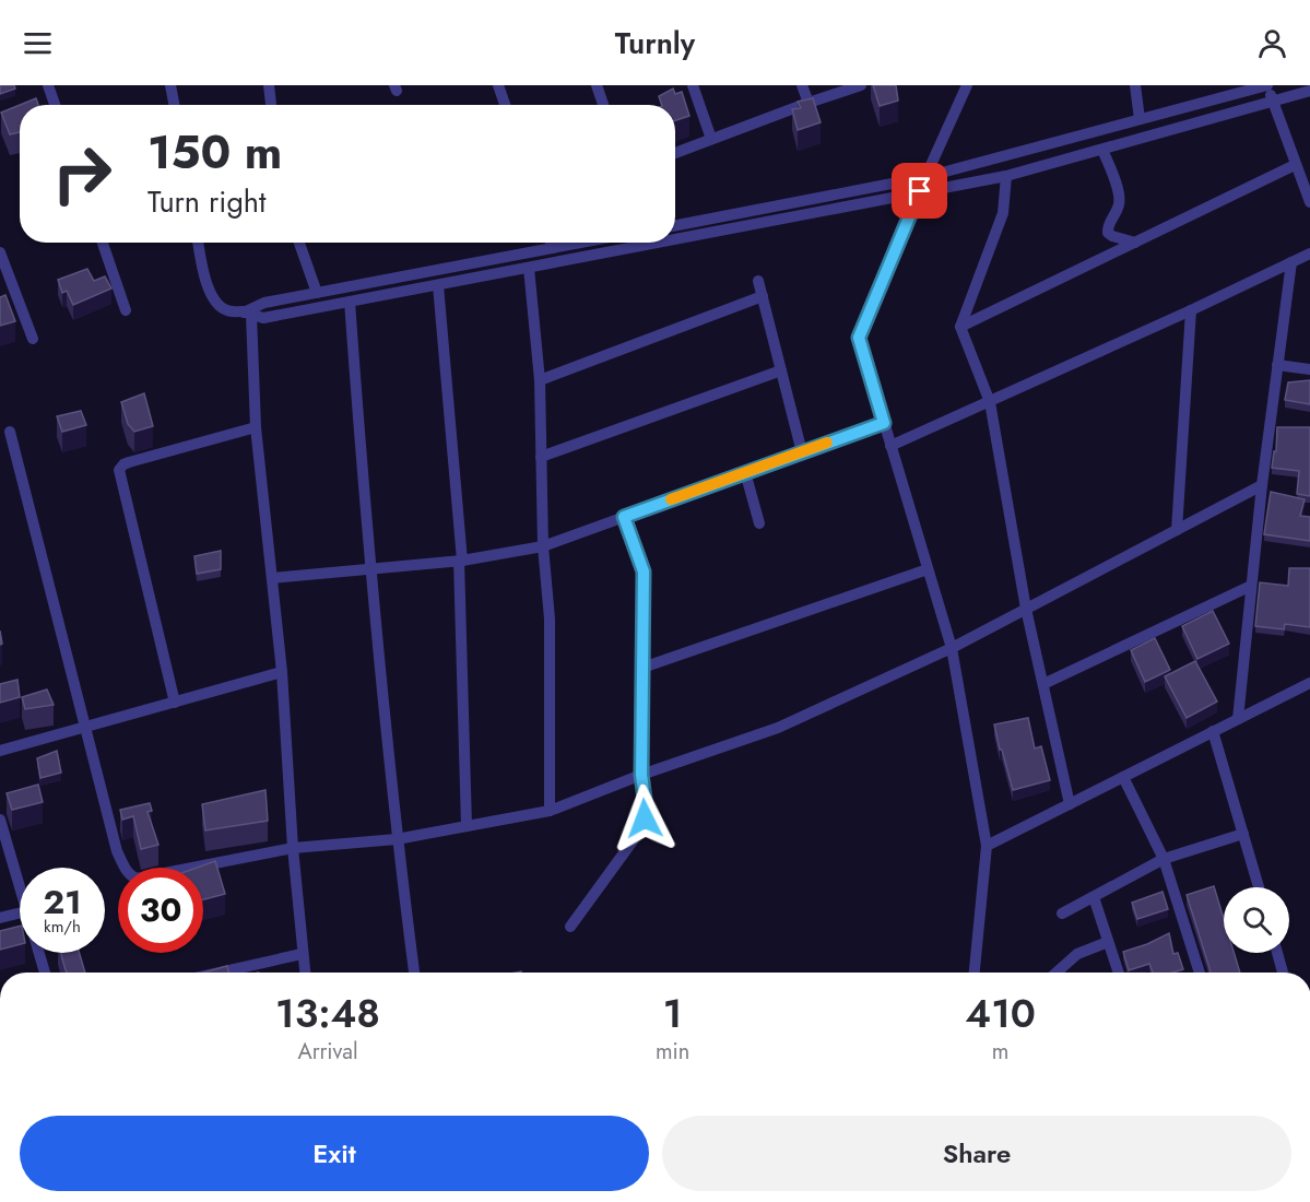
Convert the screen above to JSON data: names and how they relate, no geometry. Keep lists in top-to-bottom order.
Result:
{
  "page": {
    "header": "Turnly",
    "turn": ["150 m", "Turn right"],
    "speed": "21 km/h",
    "limit": "30",
    "eta": [
      "13:48",
      "Arrival",
      "1",
      "min",
      "410",
      "m"
    ],
    "buttons": ["Exit", "Share"]
  }
}
